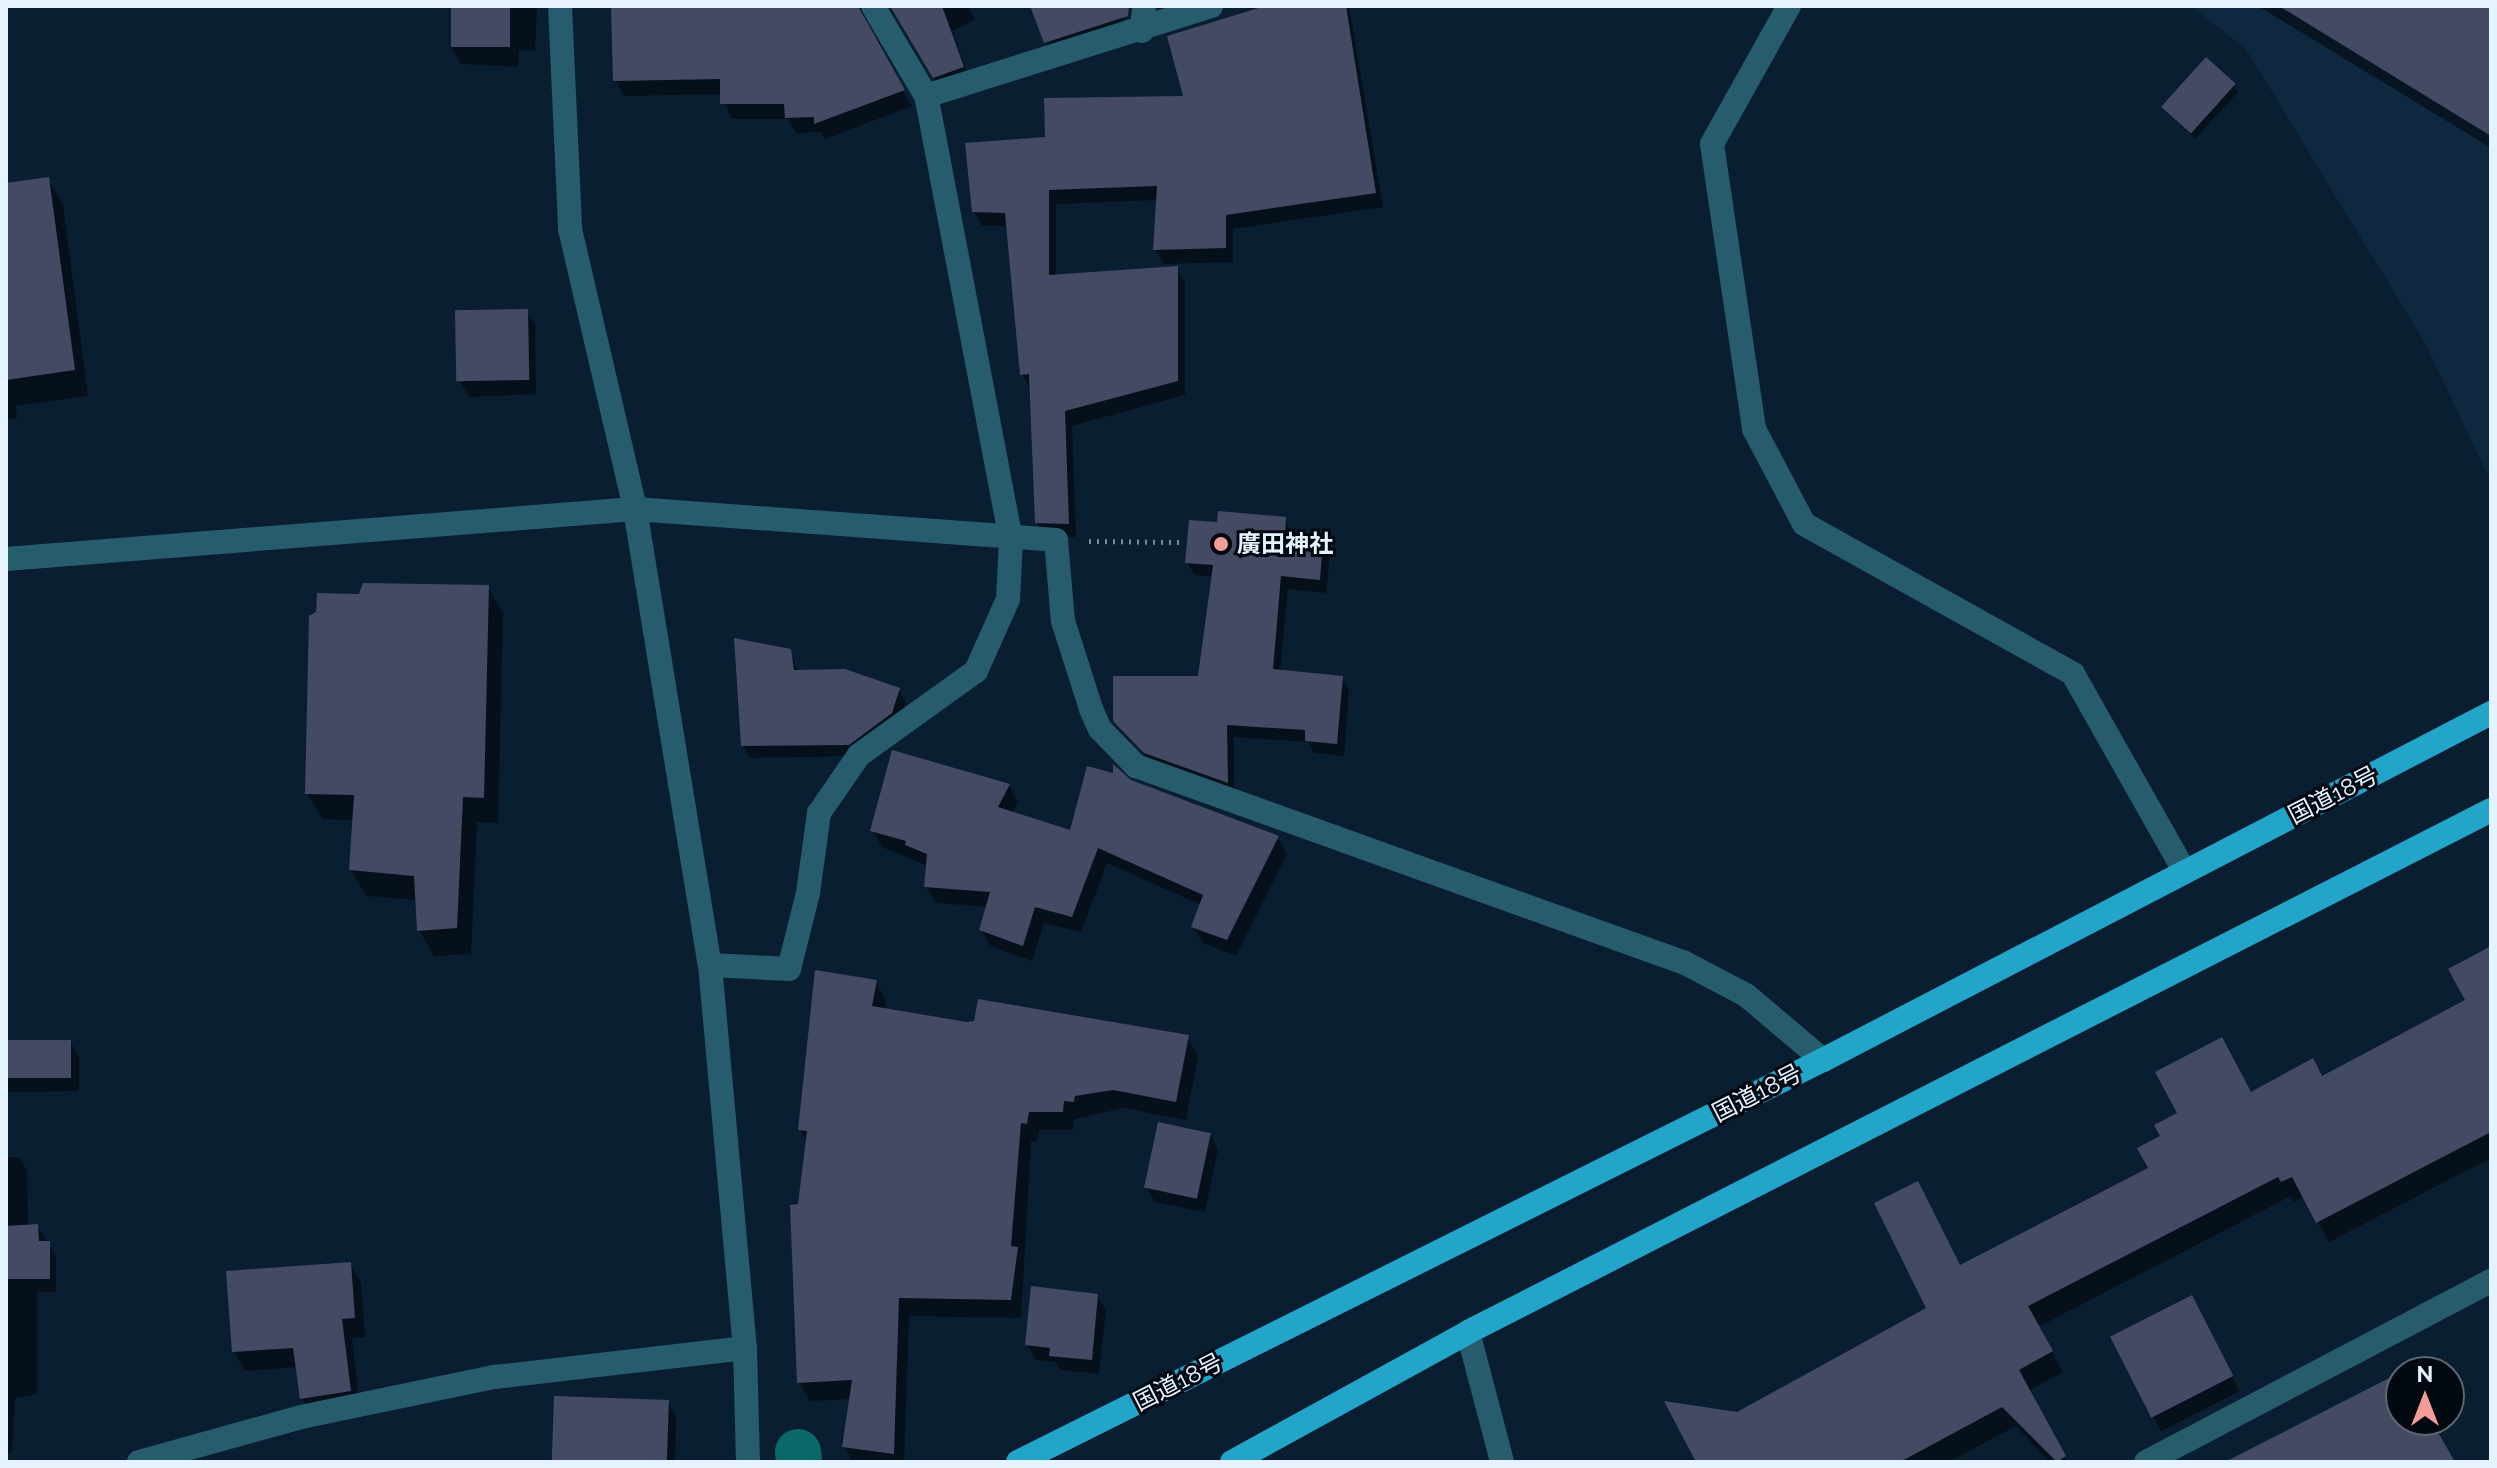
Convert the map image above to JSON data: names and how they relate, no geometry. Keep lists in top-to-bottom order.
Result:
{
  "streets": {
    "highway": ["国道18号"]
  },
  "places": ["廣田神社"],
  "north": "top"
}
